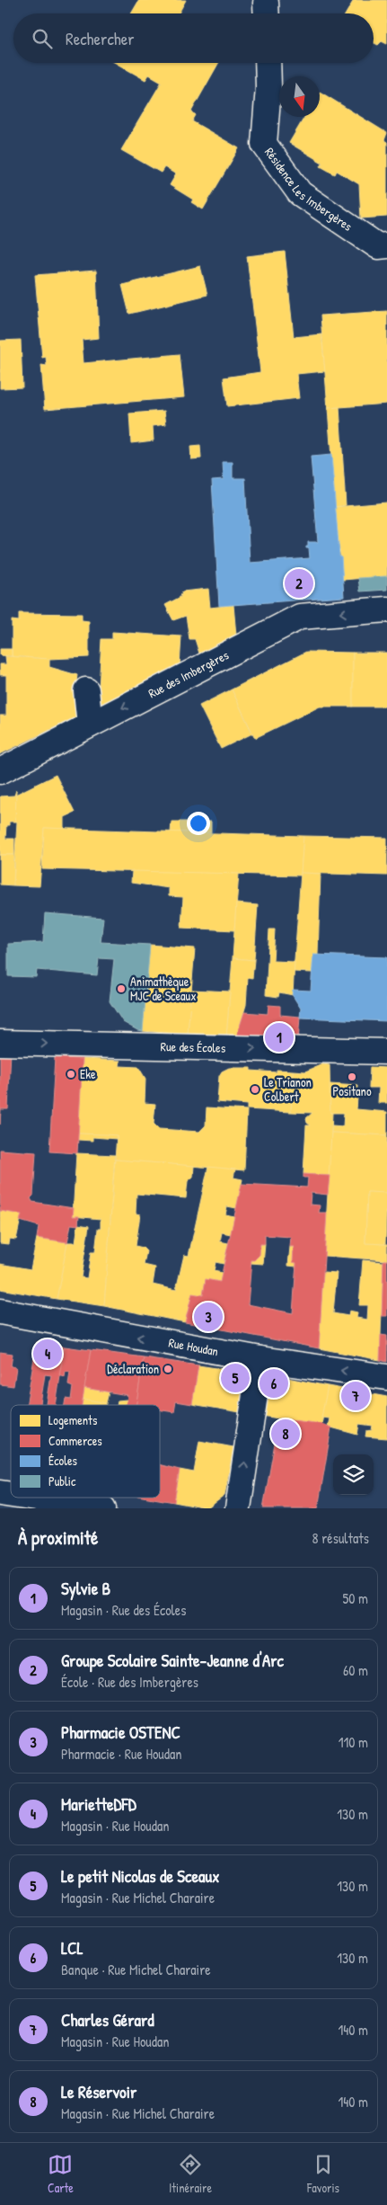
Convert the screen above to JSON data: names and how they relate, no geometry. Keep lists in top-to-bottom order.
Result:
{
  "streets": {
    "street": [
      "Résidence Les Imbergères",
      "Rue des Imbergères",
      "Rue des Écoles",
      "Rue Houdan"
    ]
  },
  "one_way": ["Rue des Imbergères", "Rue des Écoles", "Rue Houdan"],
  "places": [
    "Animathèque MJC de Sceaux",
    "Eke",
    "Positano",
    "Le Trianon Colbert",
    "Déclaration"
  ],
  "legend": [
    "Logements",
    "Commerces",
    "Écoles",
    "Public"
  ],
  "north": "bottom",
  "page": {
    "search": "Rechercher",
    "pins": [
      "2",
      "1",
      "3",
      "4",
      "5",
      "6",
      "7",
      "8"
    ],
    "heading": ["À proximité", "8 résultats"],
    "list": [
      {
        "mark": "1",
        "name": "Sylvie B",
        "note": "Magasin · Rue des Écoles",
        "value": "50 m"
      },
      {
        "mark": "2",
        "name": "Groupe Scolaire Sainte-Jeanne d'Arc",
        "note": "École · Rue des Imbergères",
        "value": "60 m"
      },
      {
        "mark": "3",
        "name": "Pharmacie OSTENC",
        "note": "Pharmacie · Rue Houdan",
        "value": "110 m"
      },
      {
        "mark": "4",
        "name": "MarietteDFD",
        "note": "Magasin · Rue Houdan",
        "value": "130 m"
      },
      {
        "mark": "5",
        "name": "Le petit Nicolas de Sceaux",
        "note": "Magasin · Rue Michel Charaire",
        "value": "130 m"
      },
      {
        "mark": "6",
        "name": "LCL",
        "note": "Banque · Rue Michel Charaire",
        "value": "130 m"
      },
      {
        "mark": "7",
        "name": "Charles Gérard",
        "note": "Magasin · Rue Houdan",
        "value": "140 m"
      },
      {
        "mark": "8",
        "name": "Le Réservoir",
        "note": "Magasin · Rue Michel Charaire",
        "value": "140 m"
      }
    ],
    "nav": ["Carte", "Itinéraire", "Favoris"]
  }
}
